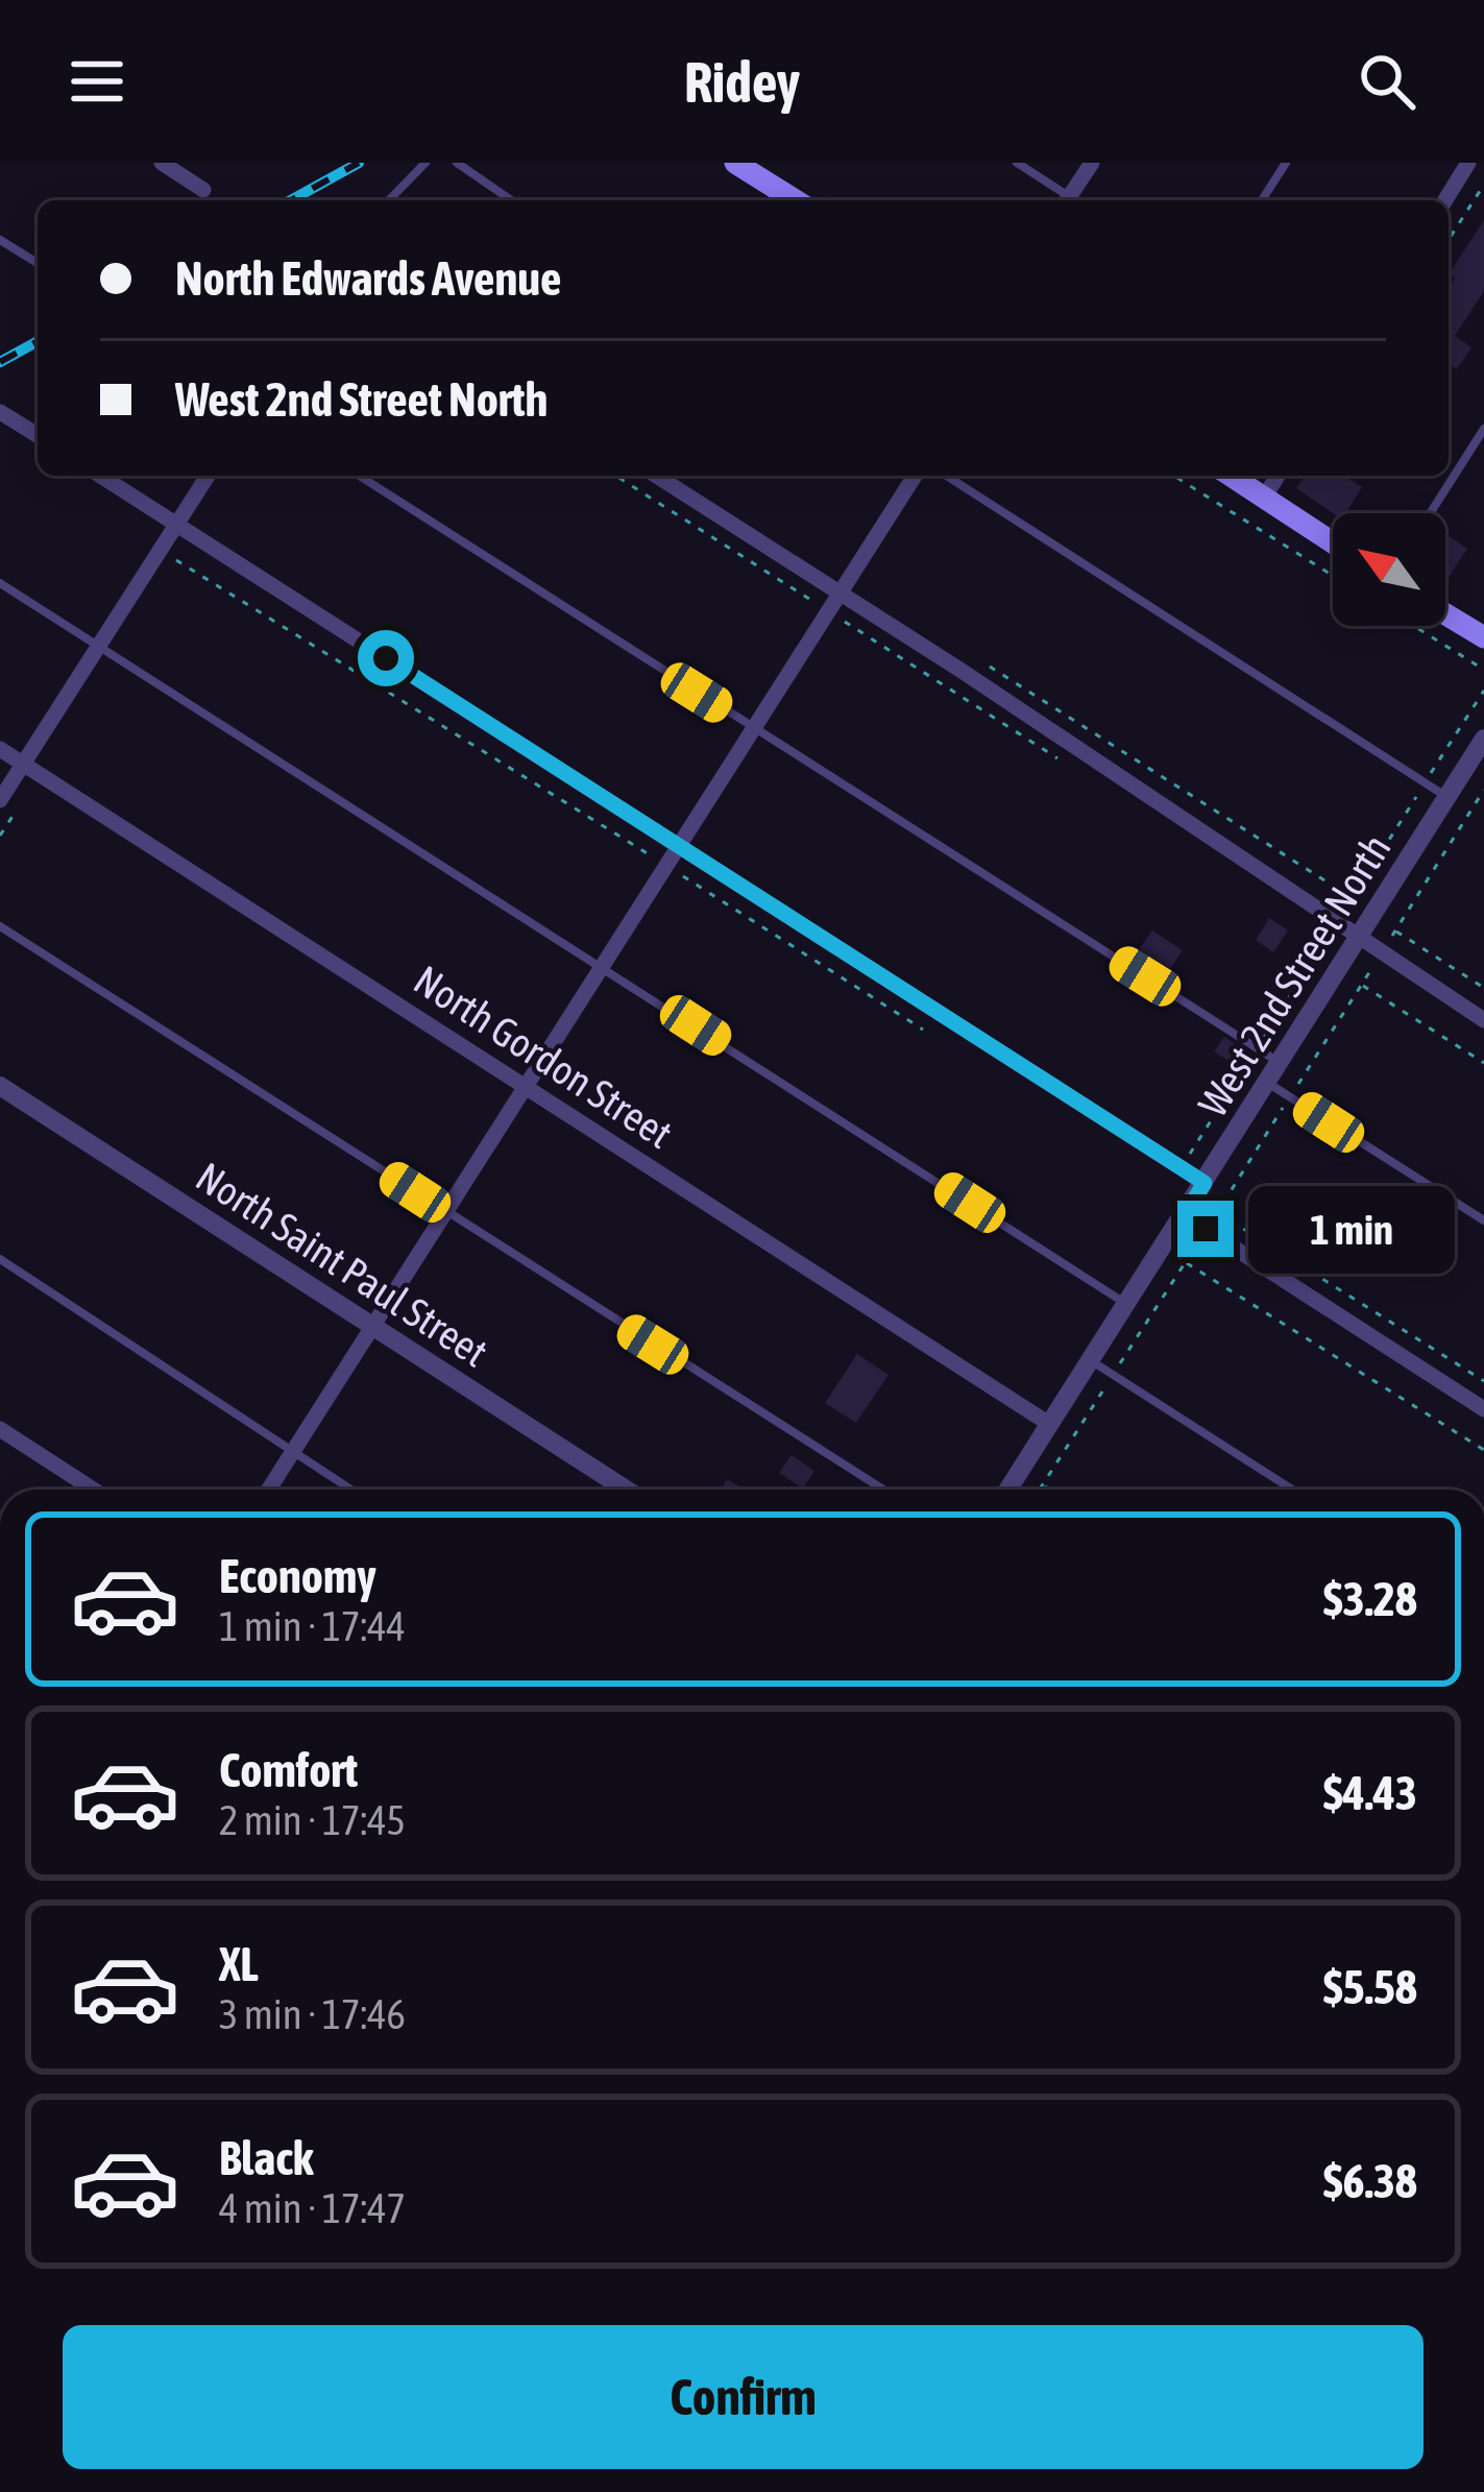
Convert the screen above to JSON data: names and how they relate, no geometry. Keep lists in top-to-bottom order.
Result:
{
  "streets": {
    "street": ["West 2nd Street North", "North Gordon Street", "North Saint Paul Street"]
  },
  "crossings": [
    ["West 2nd Street North", "North Gordon Street"]
  ],
  "north": "top left",
  "page": {
    "header": "Ridey",
    "banner": ["North Edwards Avenue", "West 2nd Street North"],
    "bubble": "1 min",
    "list": [
      {
        "name": "Economy",
        "note": "1 min · 17:44",
        "value": "$3.28"
      },
      {
        "name": "Comfort",
        "note": "2 min · 17:45",
        "value": "$4.43"
      },
      {
        "name": "XL",
        "note": "3 min · 17:46",
        "value": "$5.58"
      },
      {
        "name": "Black",
        "note": "4 min · 17:47",
        "value": "$6.38"
      }
    ],
    "buttons": "Confirm"
  }
}
